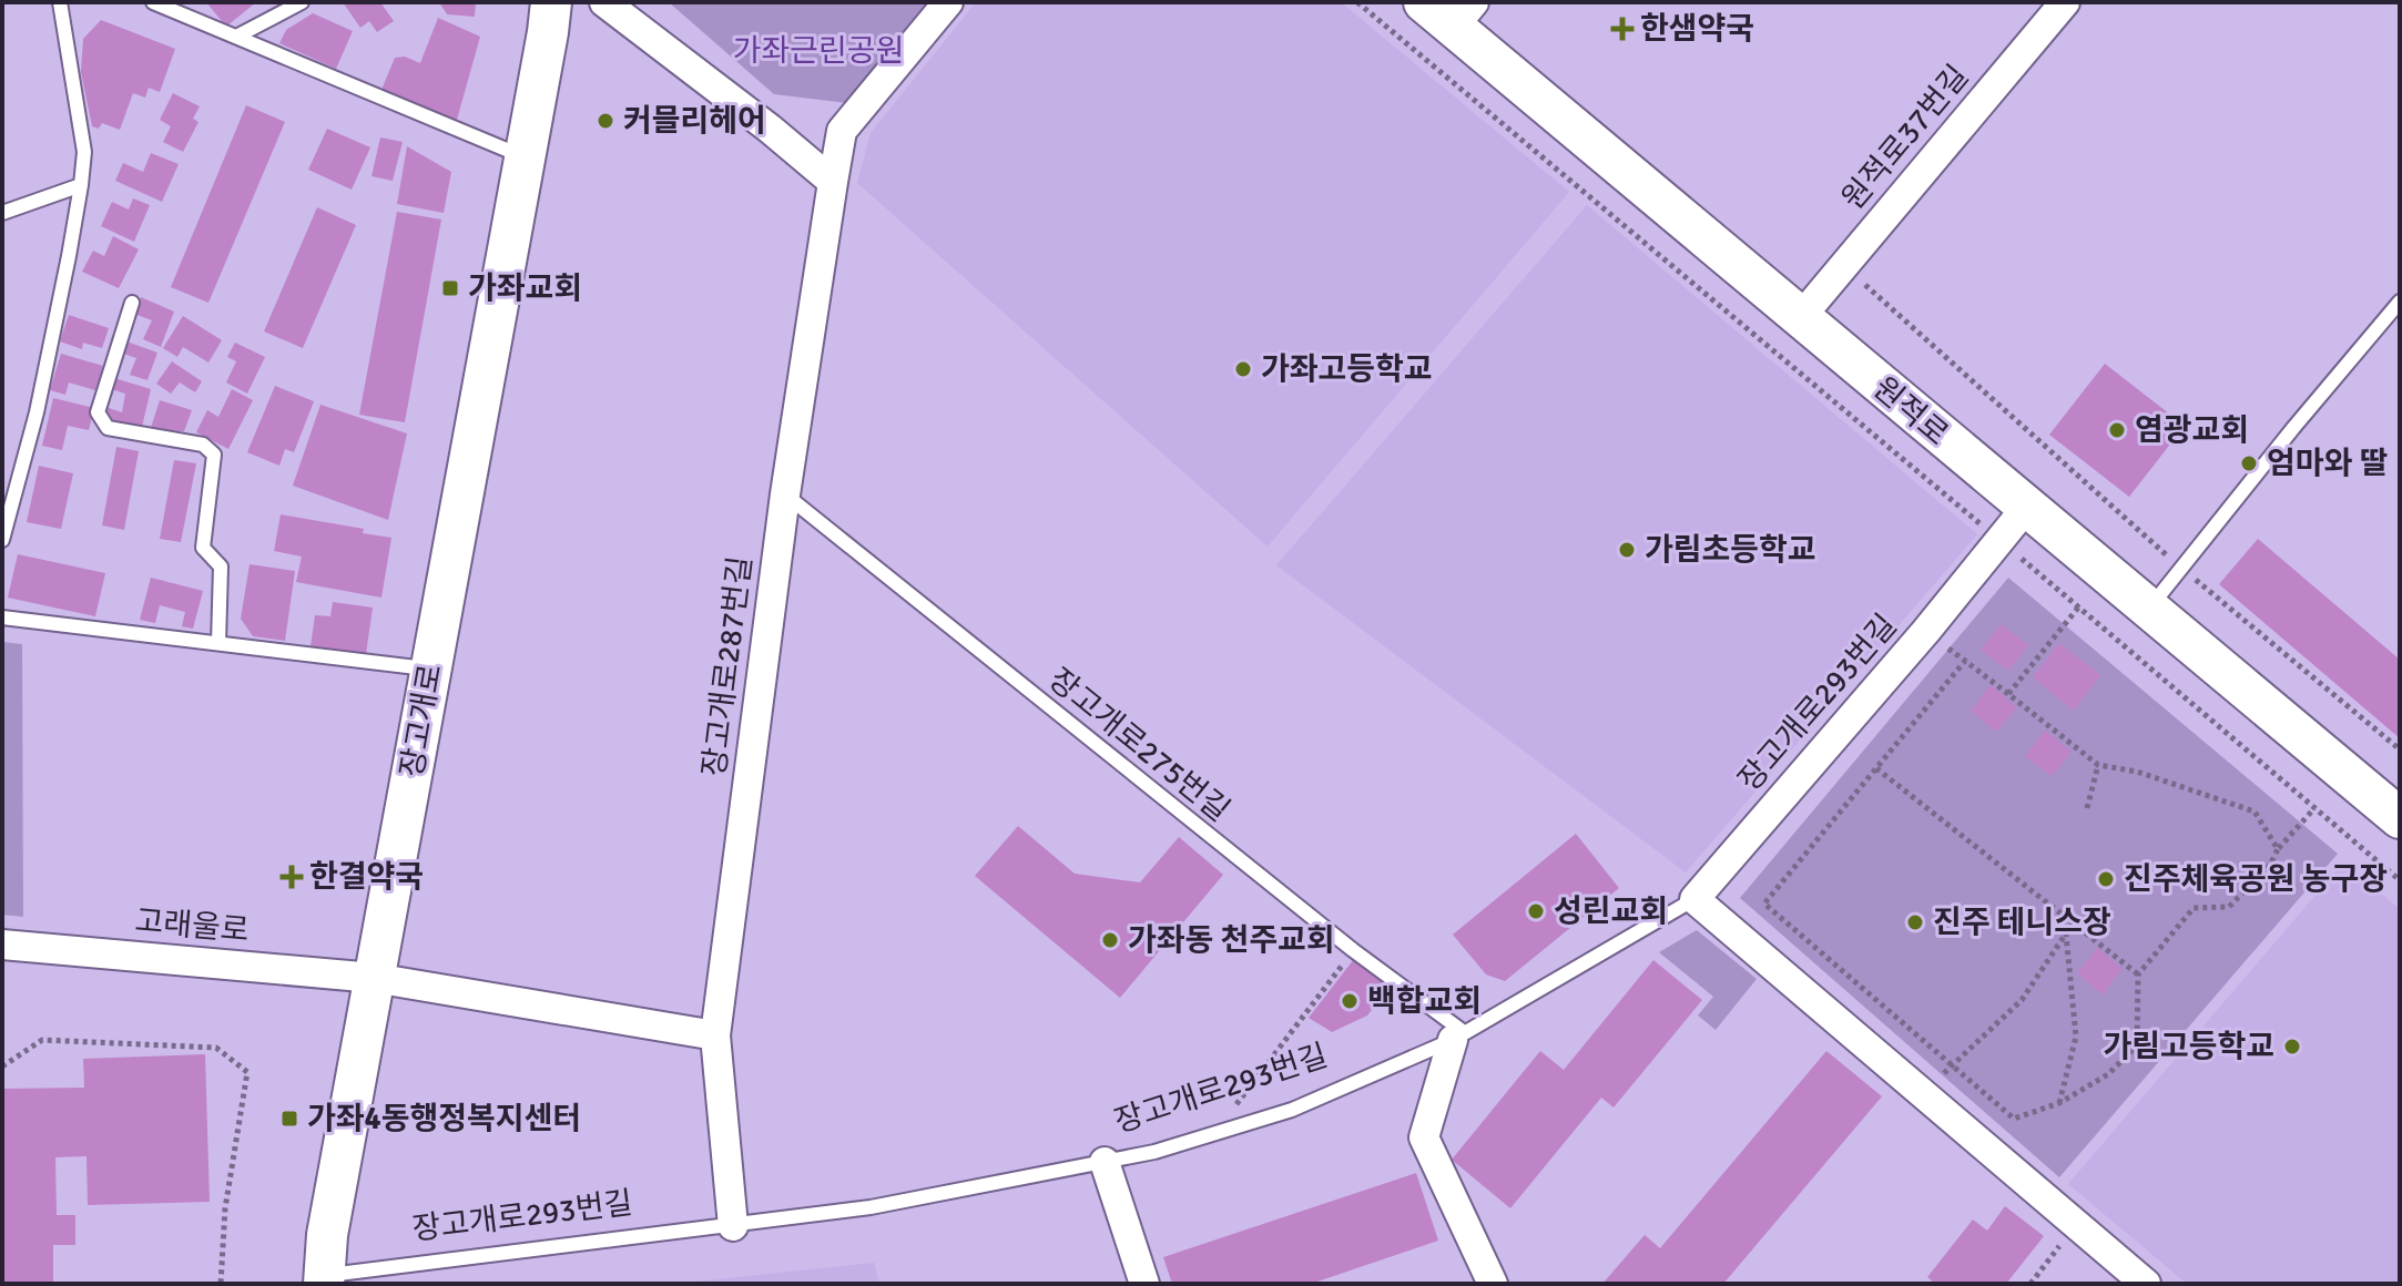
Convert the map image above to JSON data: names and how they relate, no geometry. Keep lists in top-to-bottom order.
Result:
{
  "streets": {
    "main road": ["원적로", "장고개로"],
    "street": [
      "원적로37번길",
      "장고개로287번길",
      "장고개로293번길",
      "고래울로"
    ],
    "lane": ["장고개로275번길"]
  },
  "crossings": [
    ["원적로37번길", "원적로"],
    ["원적로", "장고개로293번길"],
    ["장고개로287번길", "장고개로293번길"],
    ["장고개로287번길", "장고개로275번길"],
    ["장고개로293번길", "장고개로"],
    ["장고개로293번길", "장고개로275번길"],
    ["장고개로", "고래울로"]
  ],
  "parks": ["가좌근린공원"],
  "places": {
    "health": ["한샘약국", "한결약국"],
    "other": [
      "커믈리헤어",
      "가좌고등학교",
      "염광교회",
      "엄마와 딸",
      "가림초등학교",
      "진주체육공원 농구장",
      "성린교회",
      "진주 테니스장",
      "가좌동 천주교회",
      "백합교회",
      "가림고등학교"
    ],
    "transit": ["가좌교회", "가좌4동행정복지센터"]
  }
}
